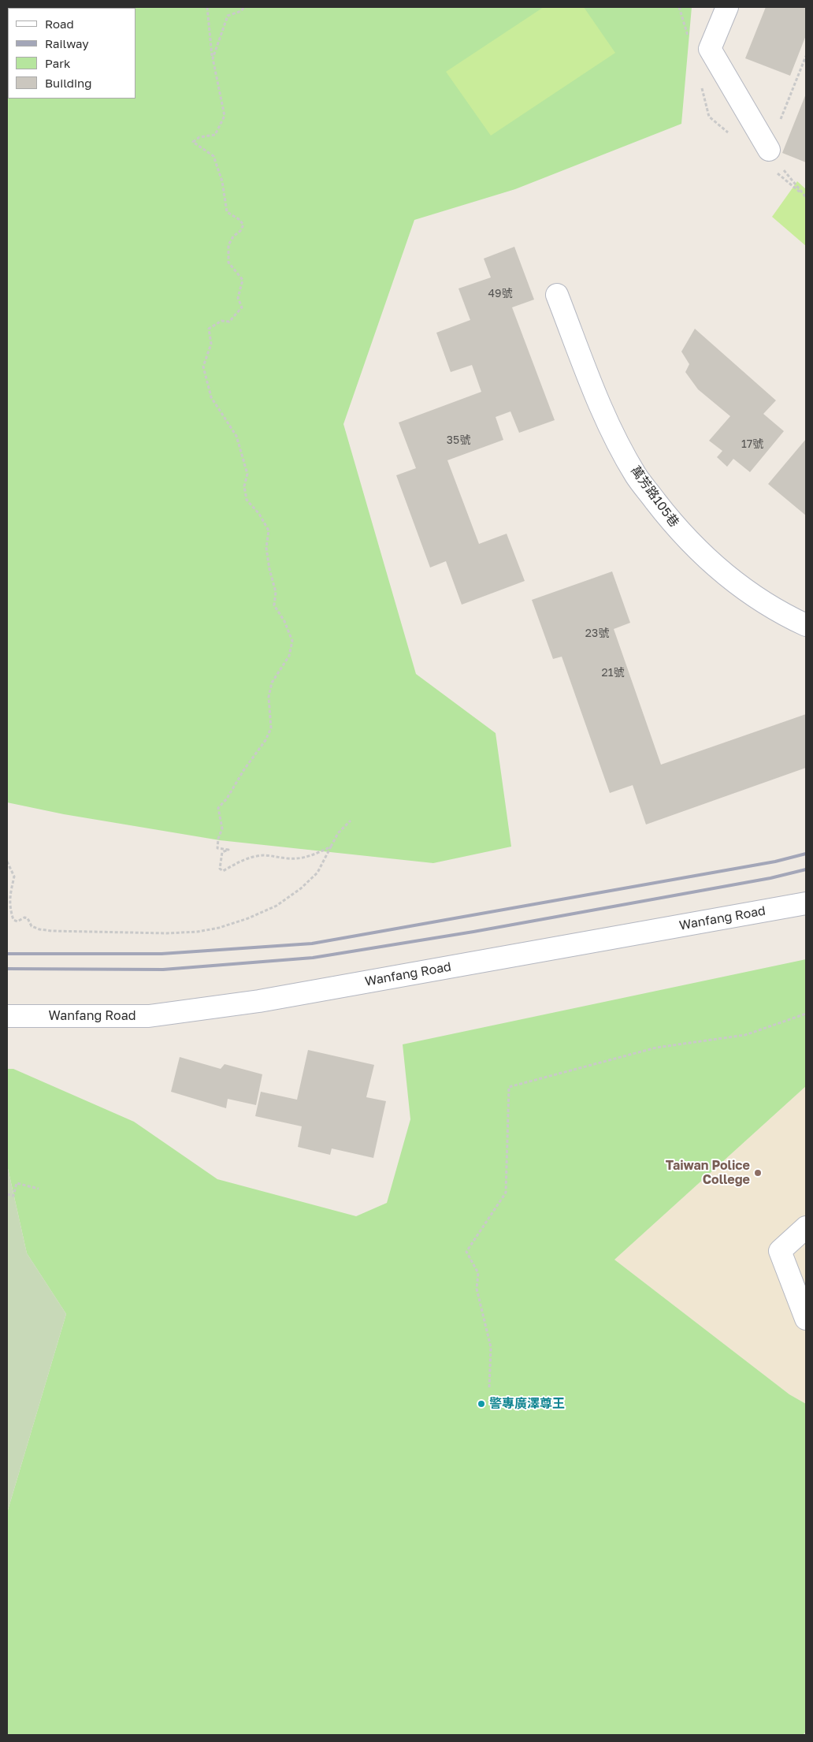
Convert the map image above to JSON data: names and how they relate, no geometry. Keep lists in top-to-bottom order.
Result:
{
  "streets": {
    "street": ["萬芳路105巷", "Wanfang Road"]
  },
  "places": ["Taiwan Police College", "警專廣澤尊王"],
  "house_numbers": [
    "49號",
    "35號",
    "17號",
    "23號",
    "21號"
  ],
  "legend": [
    "Road",
    "Railway",
    "Park",
    "Building"
  ]
}
